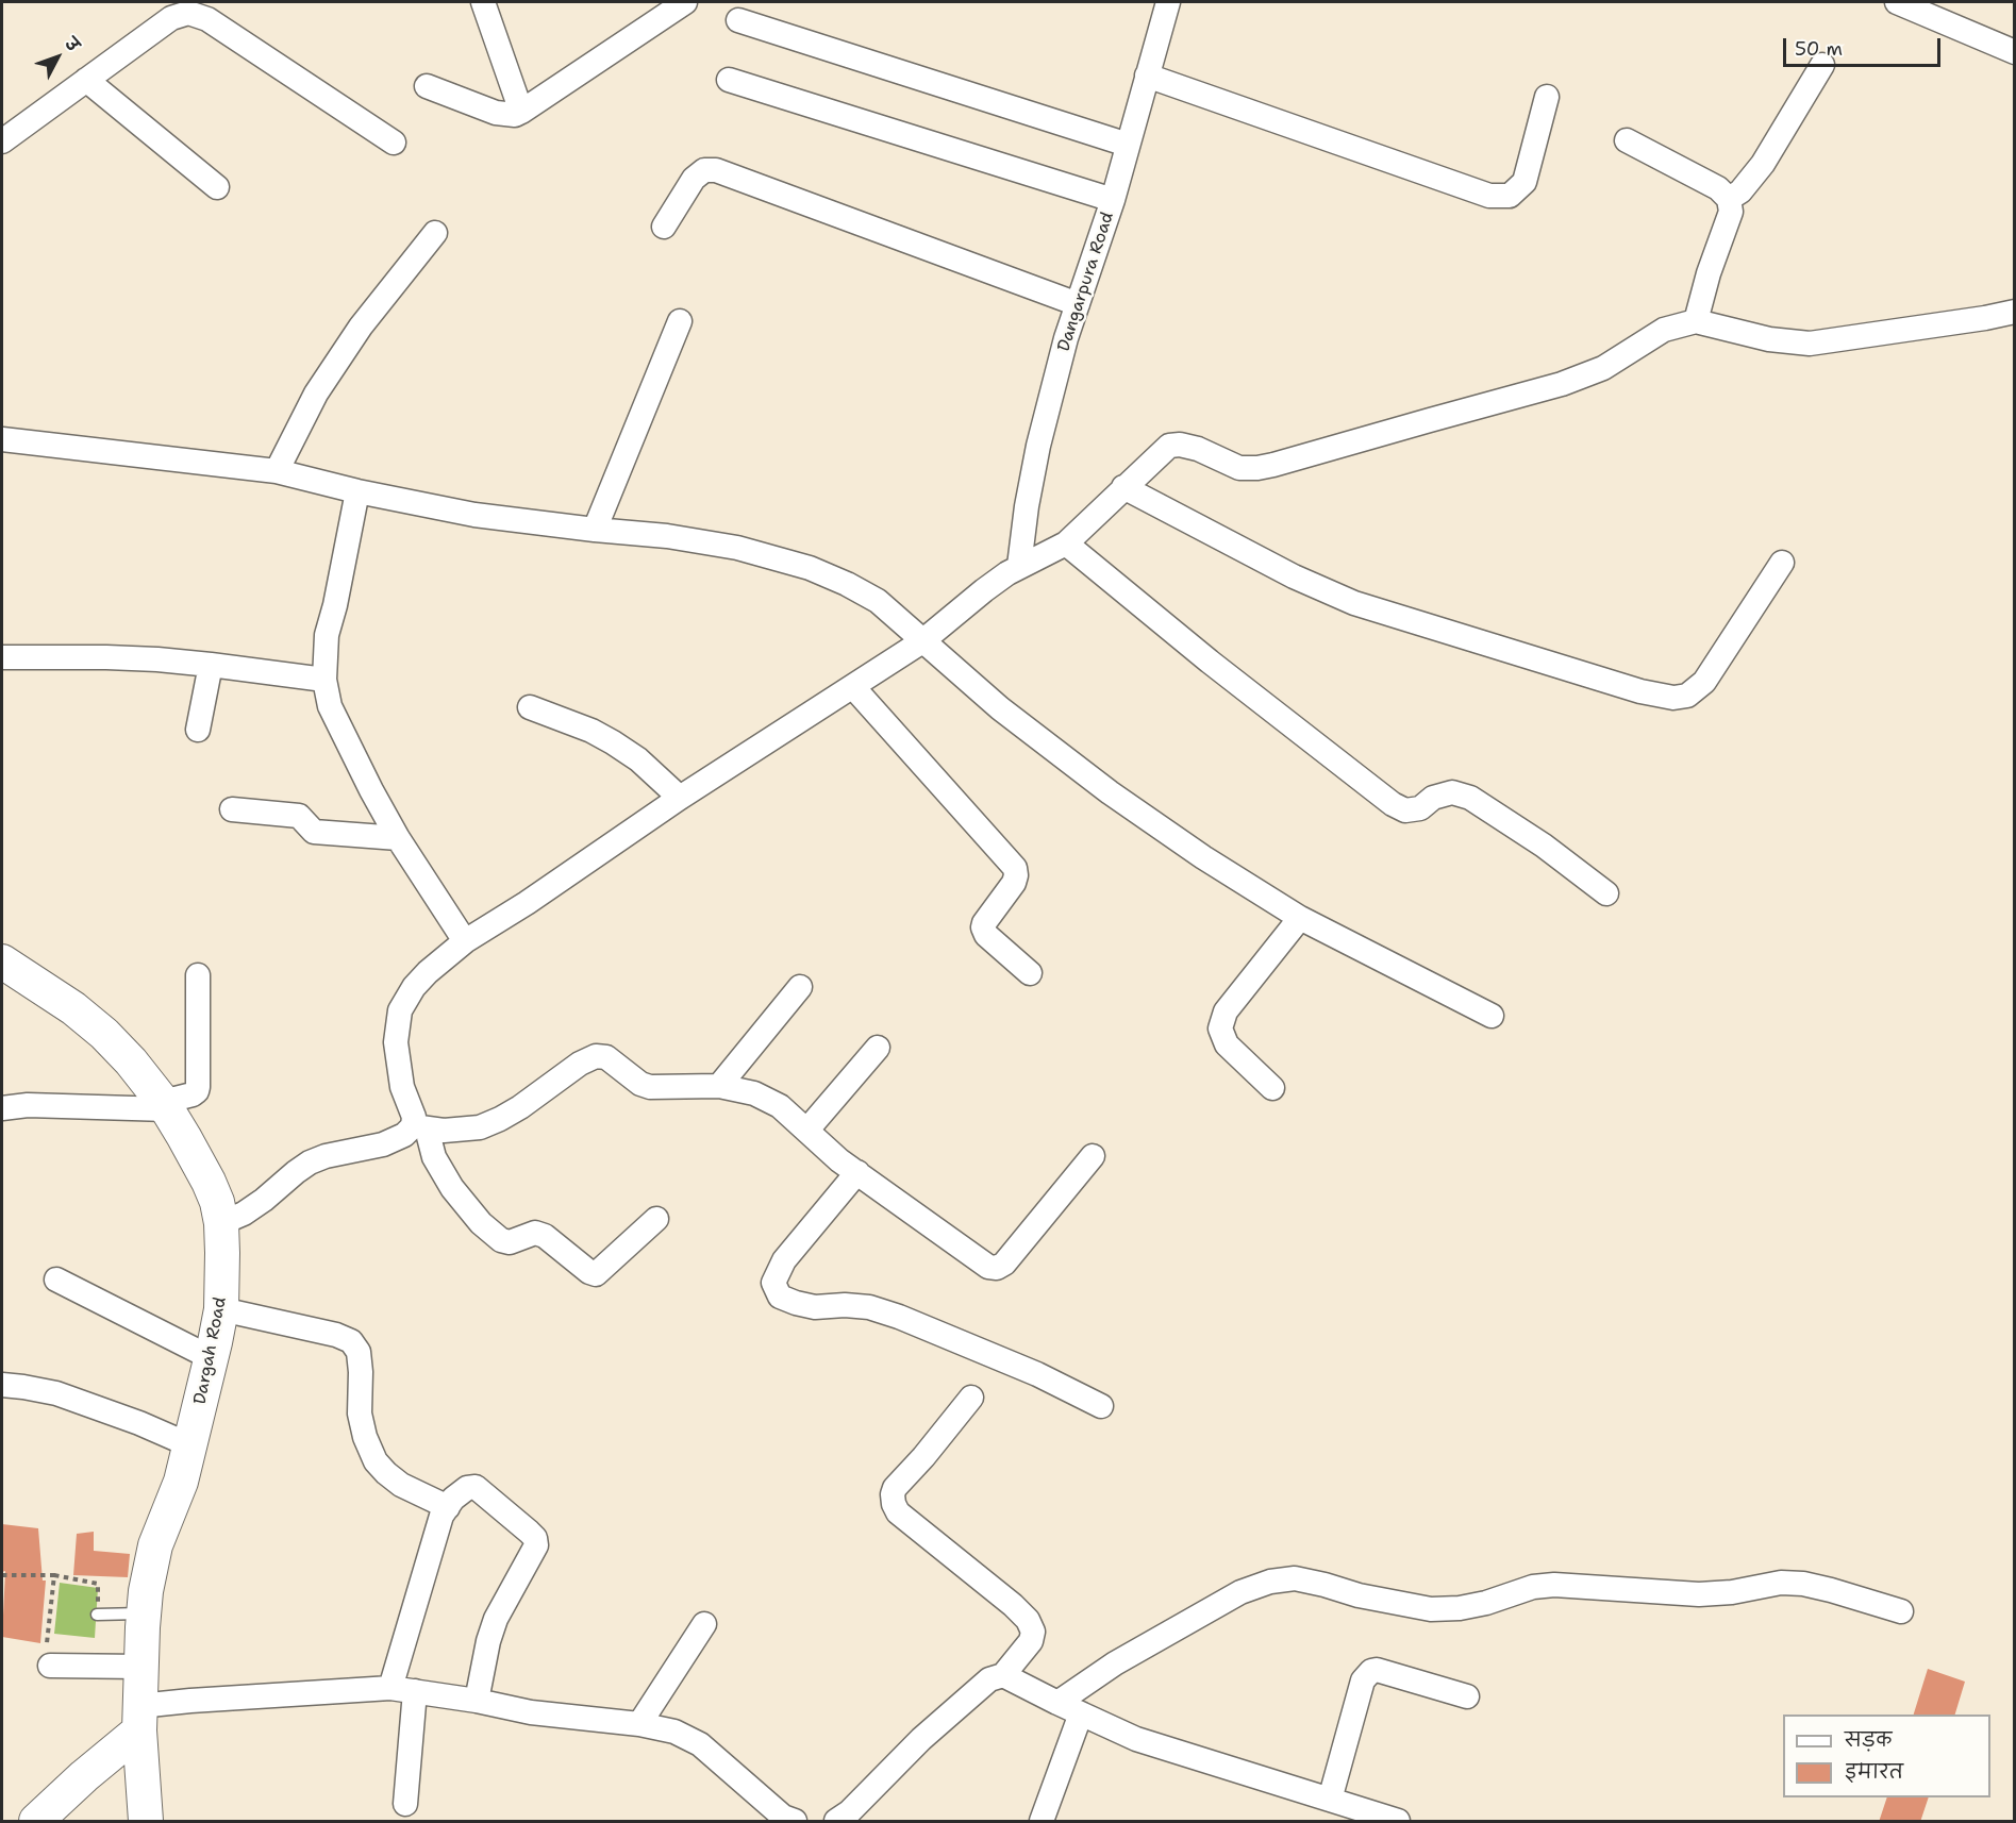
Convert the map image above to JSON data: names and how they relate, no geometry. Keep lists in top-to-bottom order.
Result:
{
  "streets": {
    "street": ["Dangarpura Road", "Dargah Road"]
  },
  "legend": ["सड़क", "इमारत"],
  "scale_bar": "50 m",
  "north": "top right"
}
